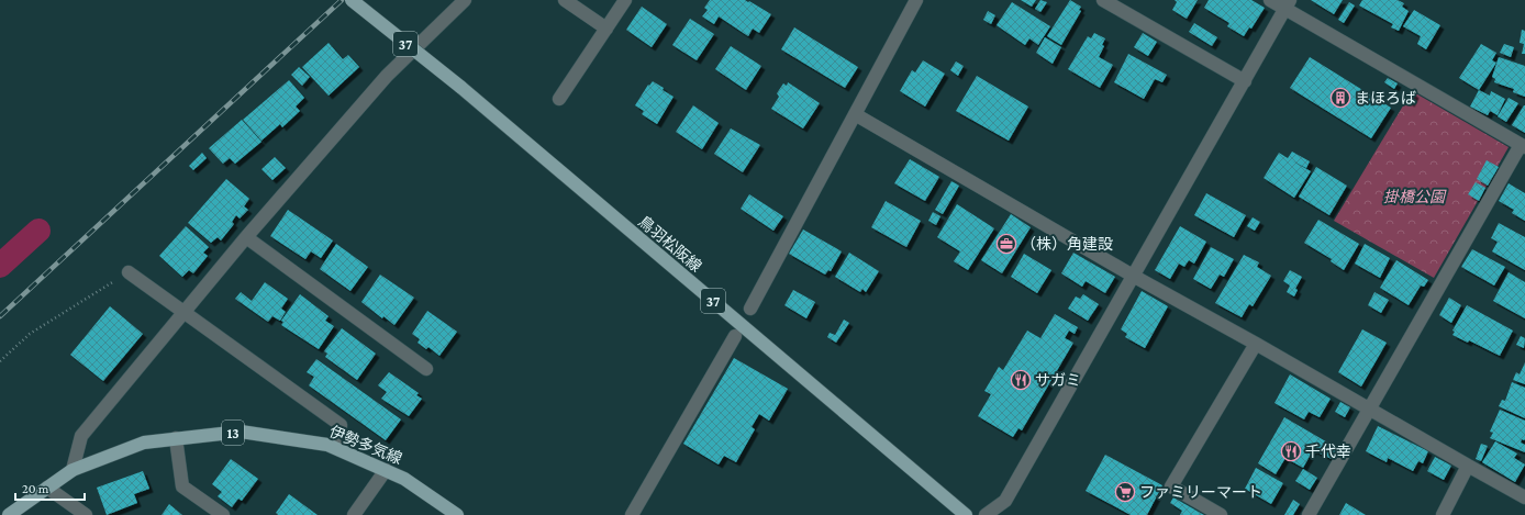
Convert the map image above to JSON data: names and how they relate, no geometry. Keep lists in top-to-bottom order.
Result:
{
  "streets": {
    "main road": [
      "37",
      "鳥羽松阪線",
      "13",
      "伊勢多気線"
    ]
  },
  "parks": ["掛橋公園"],
  "places": {
    "building": ["まほろば"],
    "office": ["（株）角建設"],
    "restaurant": ["サガミ", "千代幸"],
    "supermarket": ["ファミリーマート"]
  },
  "scale_bar": "20 m"
}
